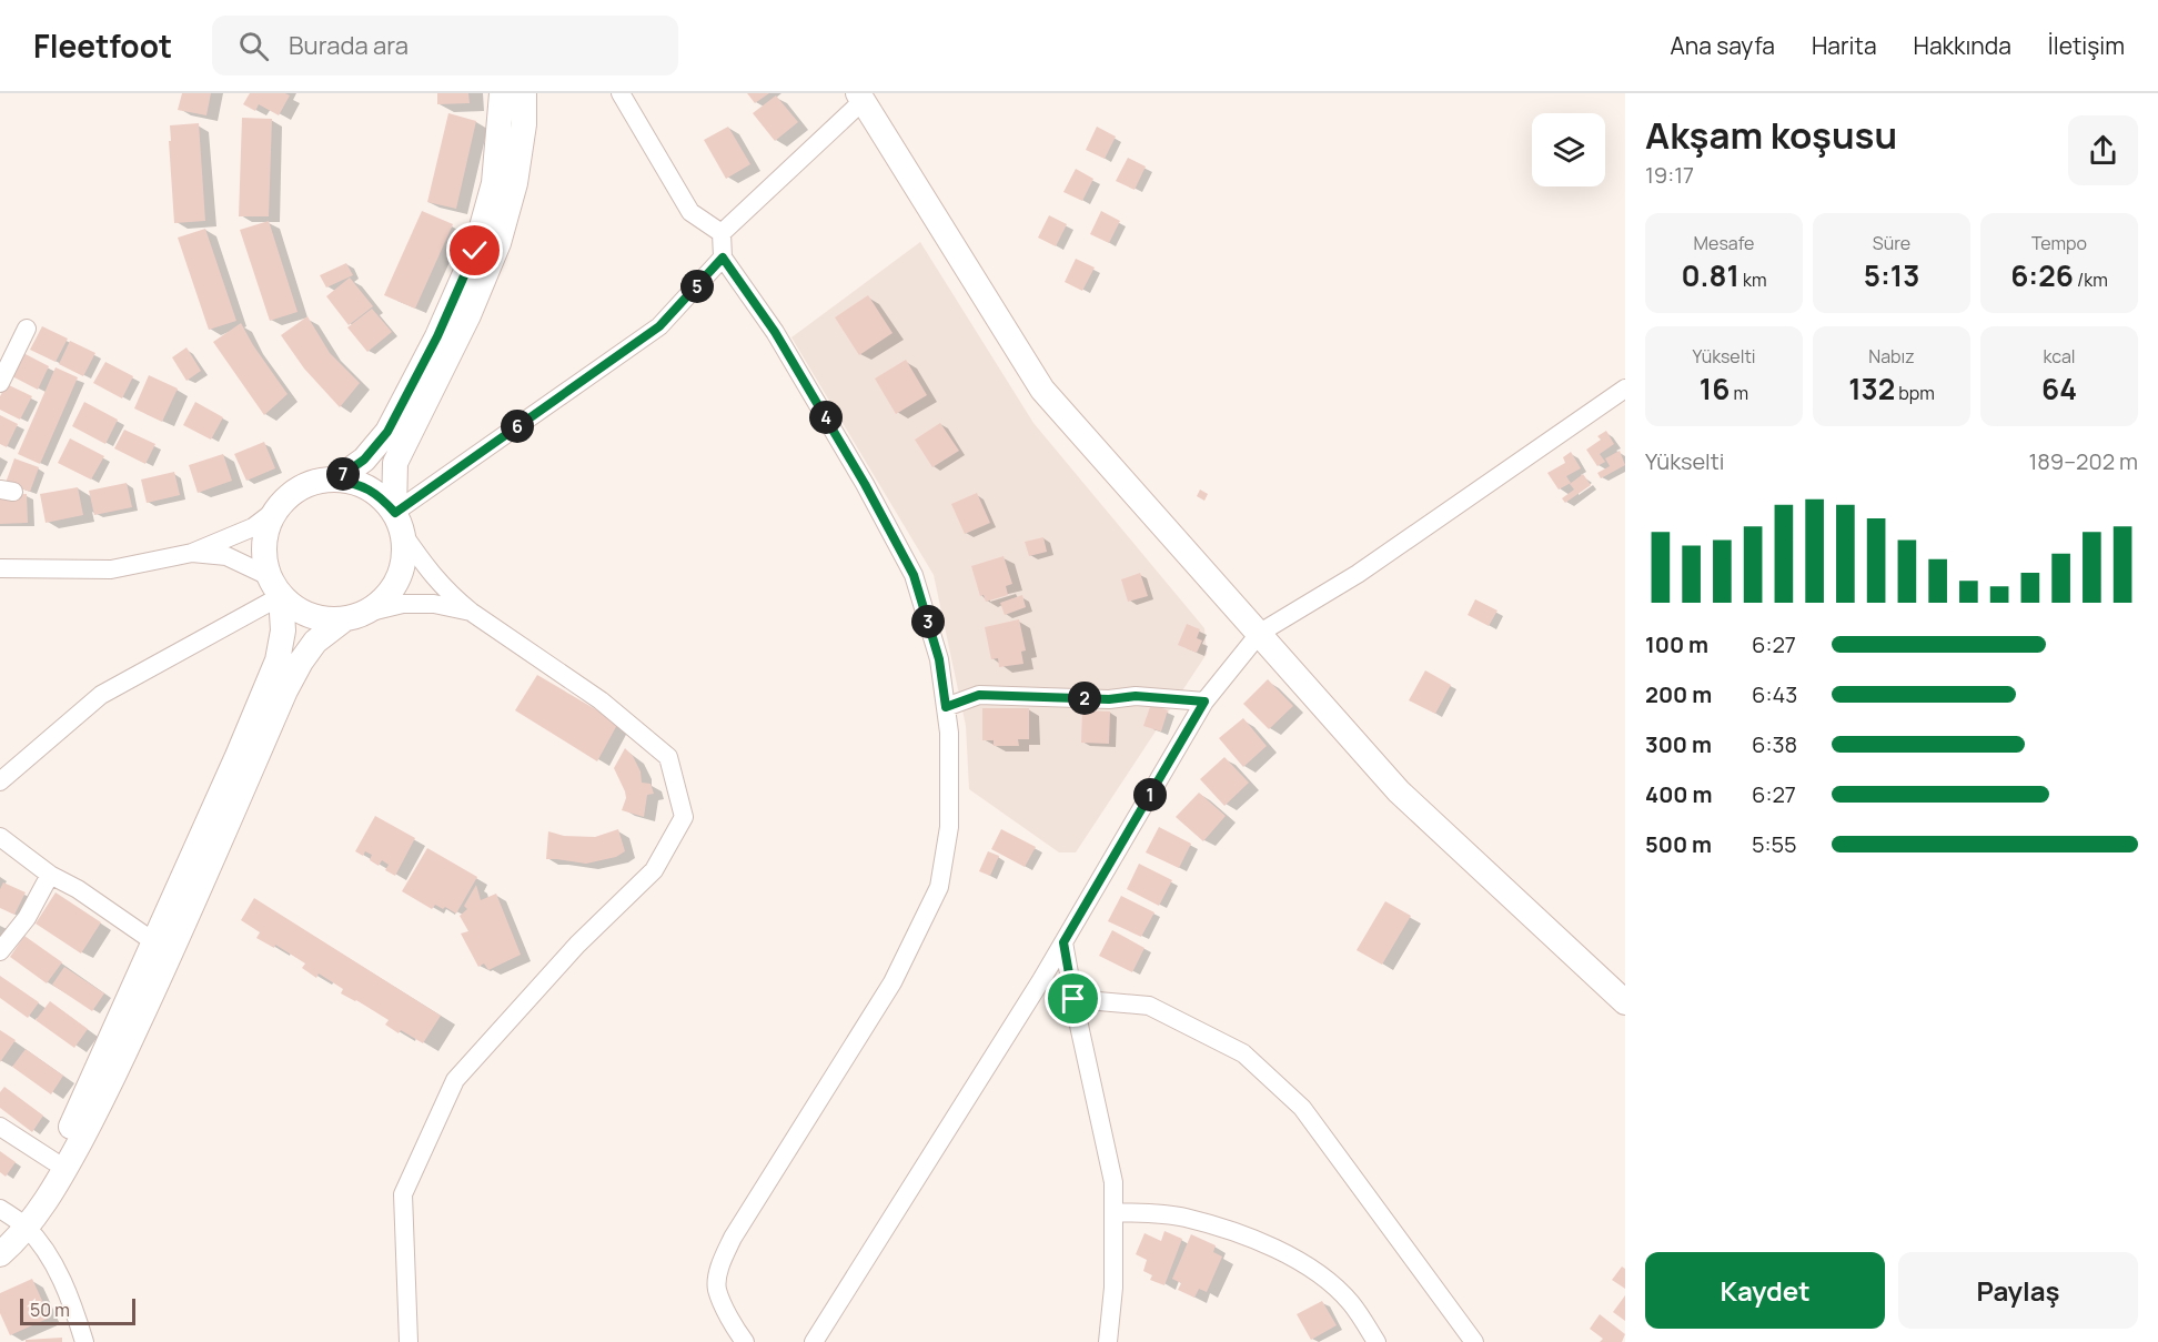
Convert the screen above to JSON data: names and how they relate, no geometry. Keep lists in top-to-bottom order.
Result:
{
  "scale_bar": "50 m",
  "page": {
    "header": "Fleetfoot",
    "search": "Burada ara",
    "nav": [
      "Ana sayfa",
      "Harita",
      "Hakkında",
      "İletişim"
    ],
    "heading": ["Akşam koşusu", "19:17"],
    "stats": [
      ["Mesafe", "0.81 km"],
      ["Süre", "5:13"],
      ["Tempo", "6:26 /km"],
      ["Yükselti", "16 m"],
      ["Nabız", "132 bpm"],
      ["kcal", "64"]
    ],
    "pins": [
      "5",
      "4",
      "6",
      "7",
      "3",
      "2",
      "1"
    ],
    "chart": ["Yükselti", "189–202 m"],
    "list": [
      {
        "name": "100 m",
        "note": "6:27"
      },
      {
        "name": "200 m",
        "note": "6:43"
      },
      {
        "name": "300 m",
        "note": "6:38"
      },
      {
        "name": "400 m",
        "note": "6:27"
      },
      {
        "name": "500 m",
        "note": "5:55"
      }
    ],
    "buttons": ["Kaydet", "Paylaş"],
    "scale": "50 m"
  }
}
